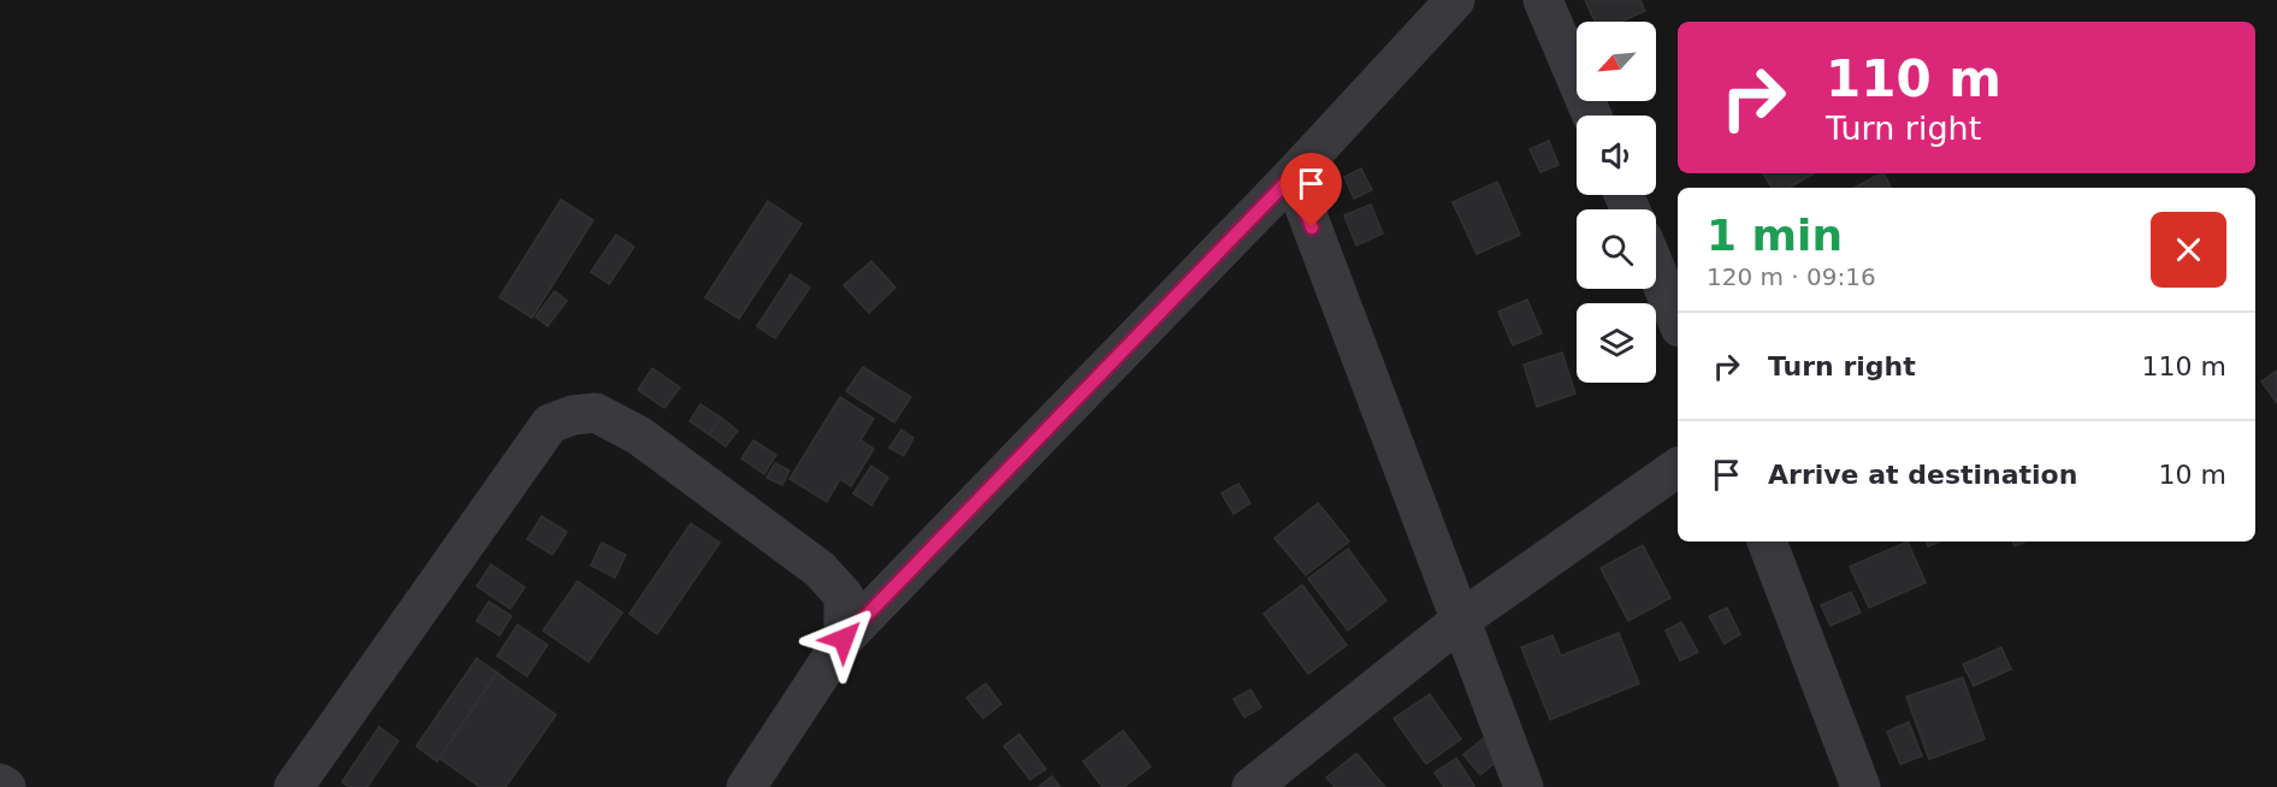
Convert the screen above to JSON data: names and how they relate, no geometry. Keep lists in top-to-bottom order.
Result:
{
  "north": "bottom left",
  "page": {
    "turn": ["110 m", "Turn right"],
    "heading": ["1 min", "120 m · 09:16"],
    "list": [
      {
        "name": "Turn right",
        "value": "110 m"
      },
      {
        "name": "Arrive at destination",
        "value": "10 m"
      }
    ]
  }
}
